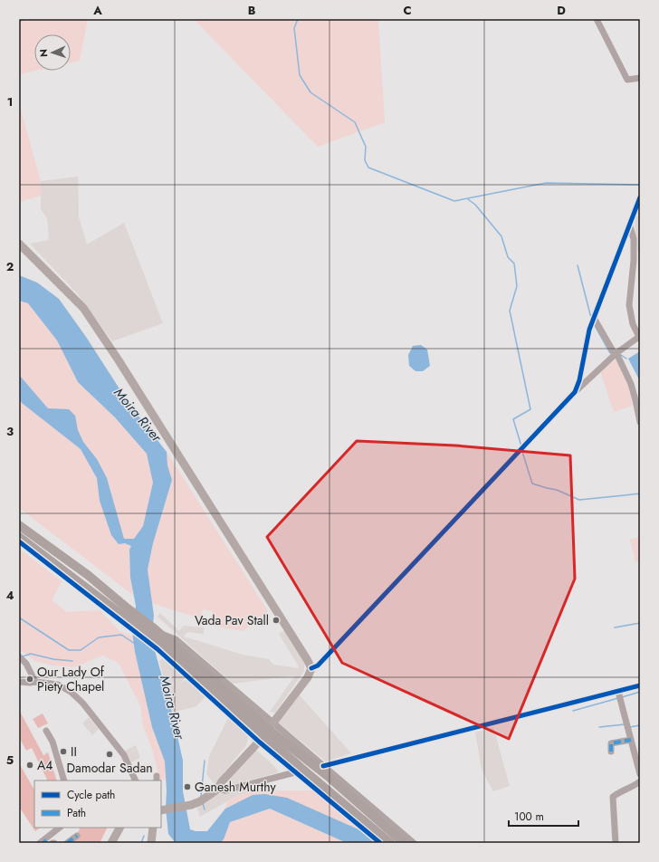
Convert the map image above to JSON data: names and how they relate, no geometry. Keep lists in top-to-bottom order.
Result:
{
  "water": ["Moira River"],
  "places": [
    "Vada Pav Stall",
    "Our Lady Of Piety Chapel",
    "II",
    "Damodar Sadan",
    "A4",
    "Ganesh Murthy"
  ],
  "legend": ["Cycle path", "Path"],
  "scale_bar": "100 m",
  "north": "left",
  "grid": {
    "columns": [
      "A",
      "B",
      "C",
      "D"
    ],
    "rows": [
      "1",
      "2",
      "3",
      "4",
      "5"
    ]
  }
}
